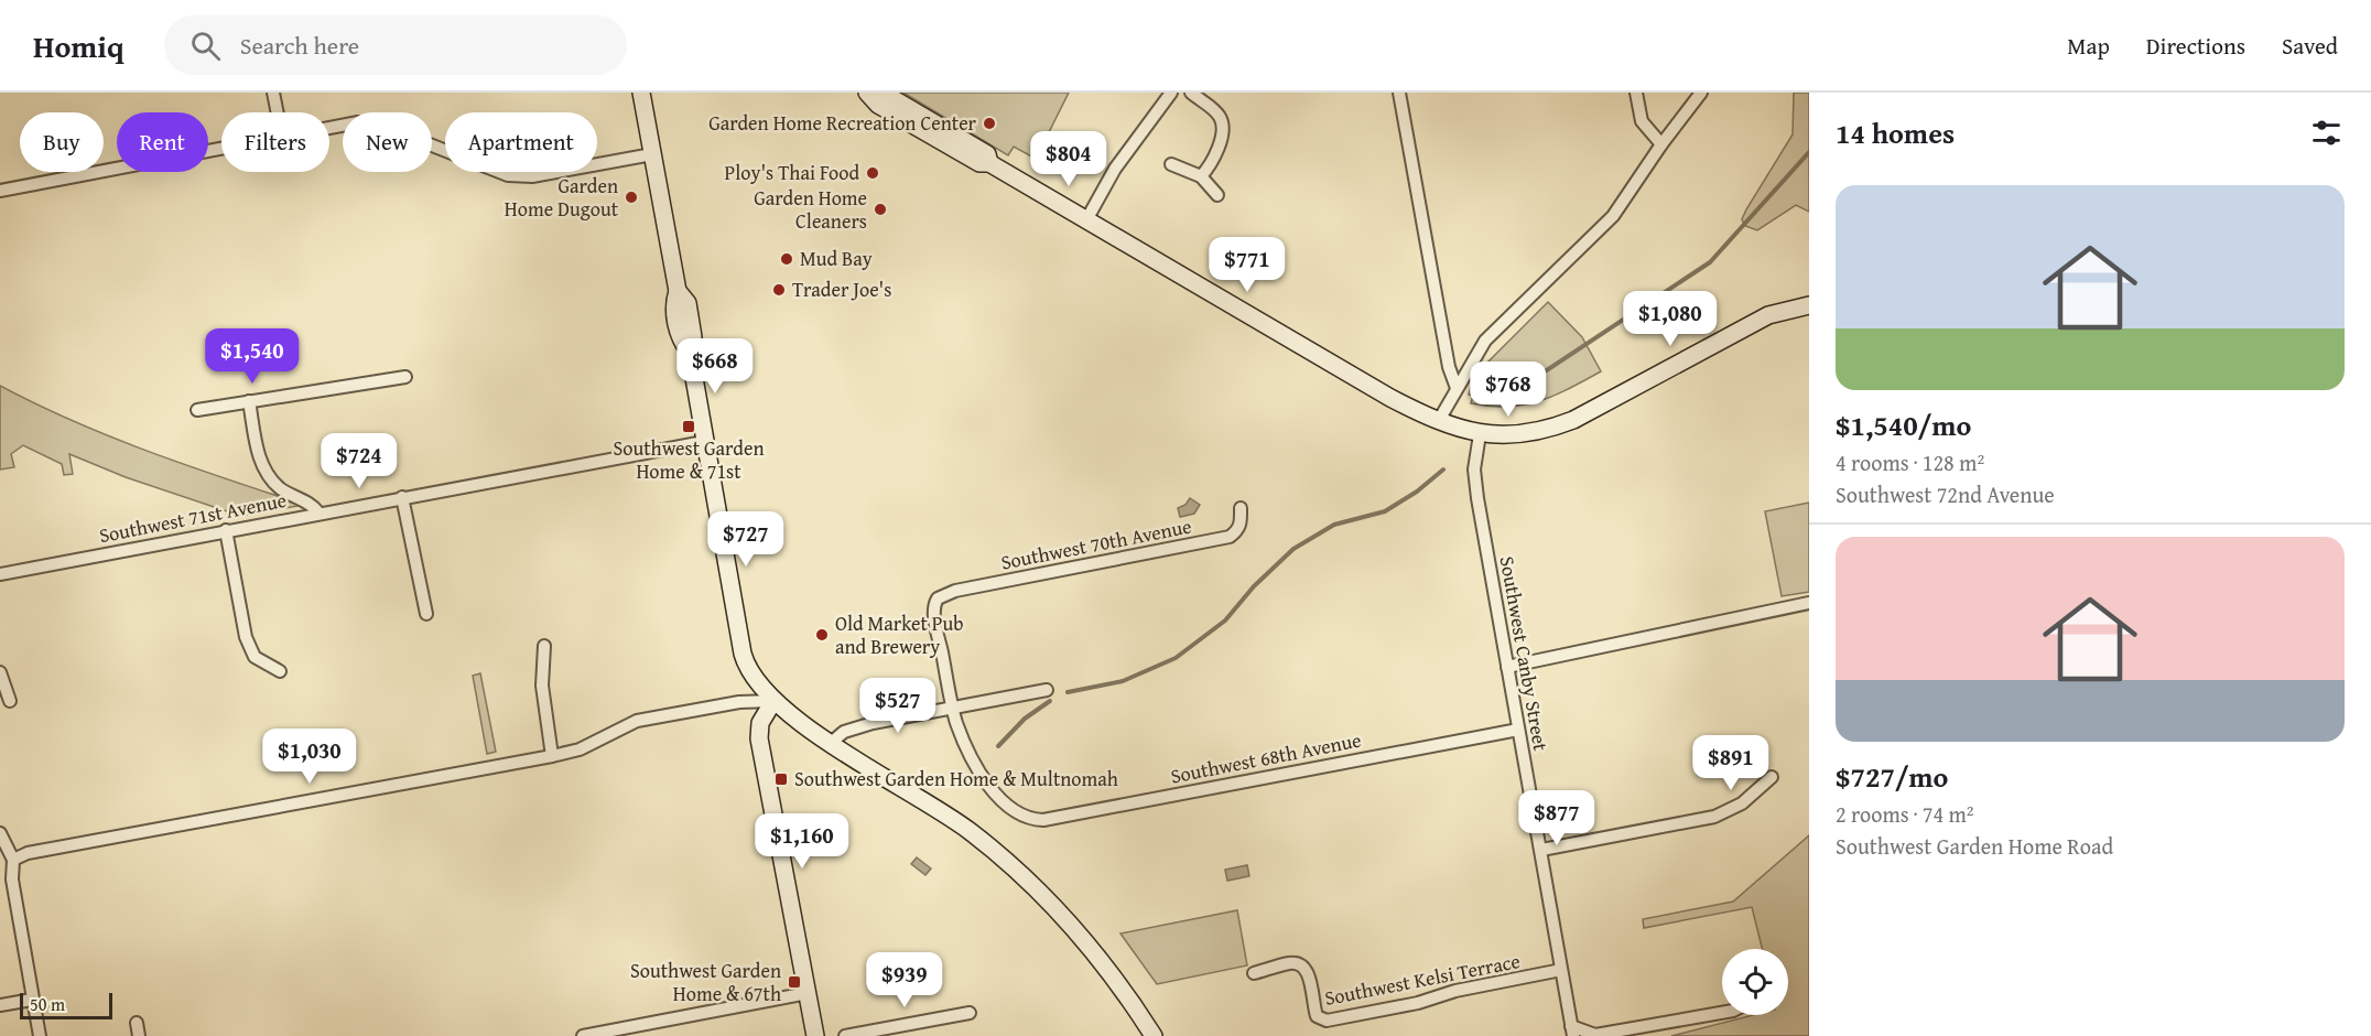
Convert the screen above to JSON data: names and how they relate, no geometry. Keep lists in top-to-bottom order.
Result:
{
  "streets": {
    "street": [
      "Southwest 71st Avenue",
      "Southwest 70th Avenue",
      "Southwest Canby Street",
      "Southwest 68th Avenue",
      "Southwest Kelsi Terrace"
    ]
  },
  "crossings": [
    ["Southwest 70th Avenue", "Southwest 68th Avenue"],
    ["Southwest Canby Street", "Southwest 68th Avenue"],
    ["Southwest Canby Street", "Southwest Kelsi Terrace"]
  ],
  "places": {
    "other": [
      "Garden Home Recreation Center",
      "Ploy's Thai Food",
      "Garden Home Dugout",
      "Garden Home Cleaners",
      "Mud Bay",
      "Trader Joe's",
      "Old Market Pub and Brewery"
    ],
    "transit": ["Southwest Garden Home & 71st", "Southwest Garden Home & Multnomah", "Southwest Garden Home & 67th"]
  },
  "scale_bar": "50 m",
  "page": {
    "header": "Homiq",
    "search": "Search here",
    "nav": ["Map", "Directions", "Saved"],
    "heading": "14 homes",
    "chip": [
      "Buy",
      "Rent",
      "Filters",
      "New",
      "Apartment"
    ],
    "price": [
      "$804",
      "$771",
      "$1,080",
      "$1,540",
      "$668",
      "$768",
      "$724",
      "$727",
      "$527",
      "$1,030",
      "$891",
      "$877",
      "$1,160",
      "$939"
    ],
    "list": [
      {
        "name": "$1,540/mo",
        "note": "4 rooms · 128 m² · Southwest 72nd Avenue"
      },
      {
        "name": "$727/mo",
        "note": "2 rooms · 74 m² · Southwest Garden Home Road"
      }
    ],
    "scale": "50 m"
  }
}
